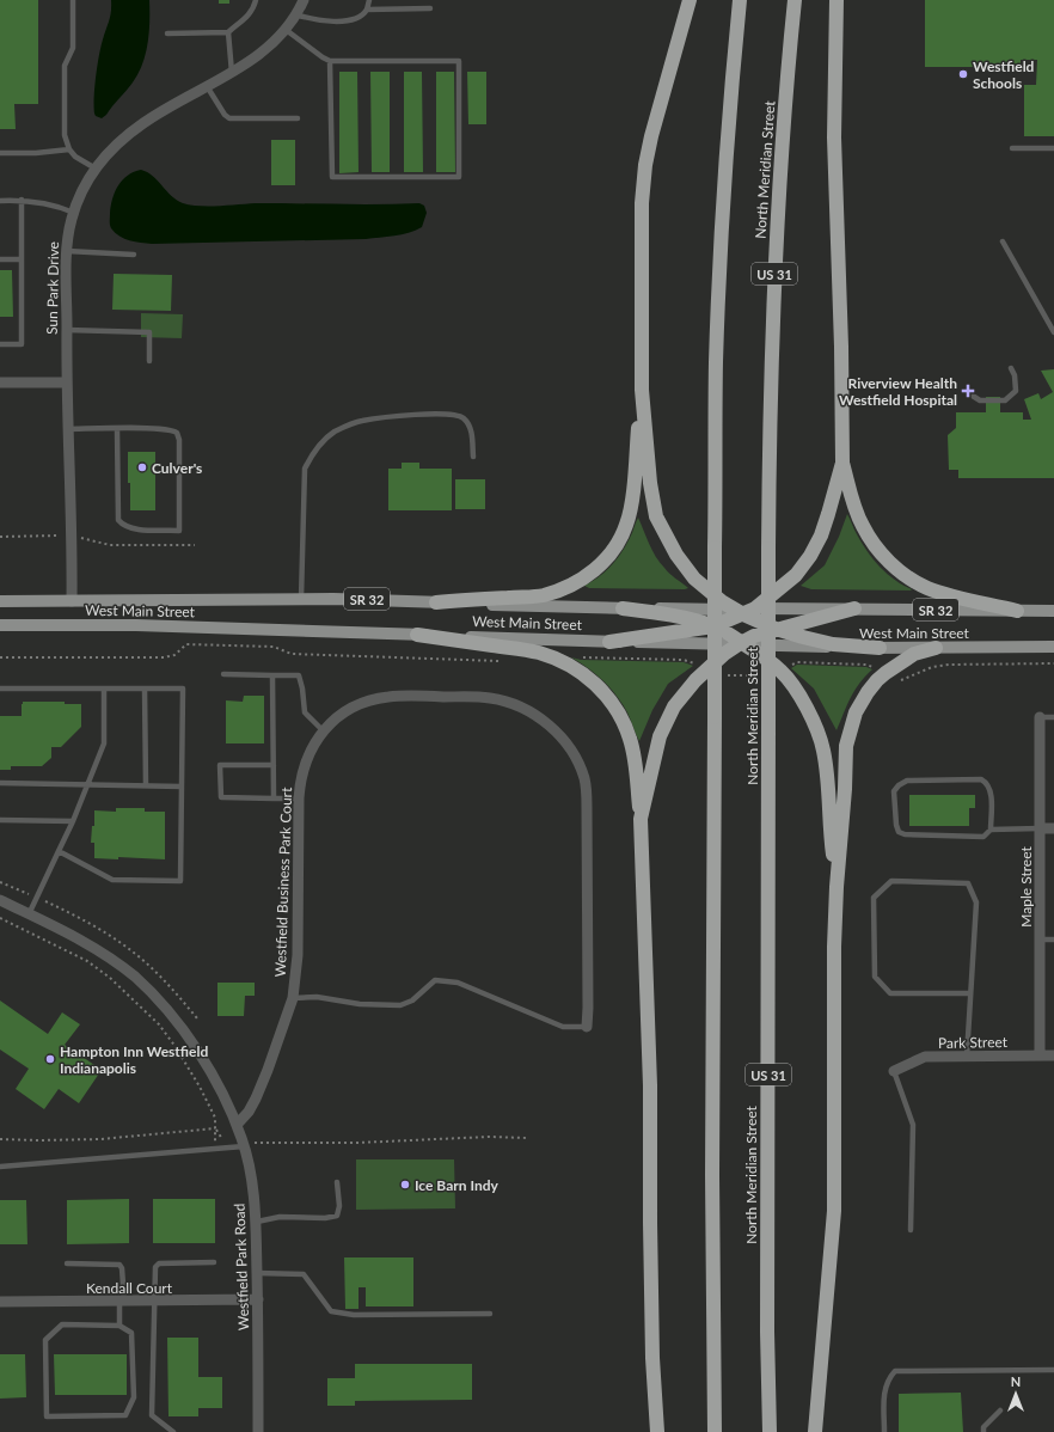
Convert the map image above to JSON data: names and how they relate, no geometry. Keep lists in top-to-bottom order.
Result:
{
  "streets": {
    "highway": ["North Meridian Street", "US 31"],
    "main road": ["SR 32", "West Main Street"],
    "street": [
      "Sun Park Drive",
      "Westfield Business Park Court",
      "Maple Street",
      "Park Street",
      "Westfield Park Road",
      "Kendall Court"
    ]
  },
  "crossings": [
    ["Sun Park Drive", "West Main Street"],
    ["Westfield Business Park Court", "Westfield Park Road"],
    ["Maple Street", "Park Street"],
    ["Westfield Park Road", "Kendall Court"]
  ],
  "places": {
    "other": [
      "Westfield Schools",
      "Culver's",
      "Hampton Inn Westfield Indianapolis",
      "Ice Barn Indy"
    ],
    "health": ["Riverview Health Westfield Hospital"]
  },
  "north": "top"
}
